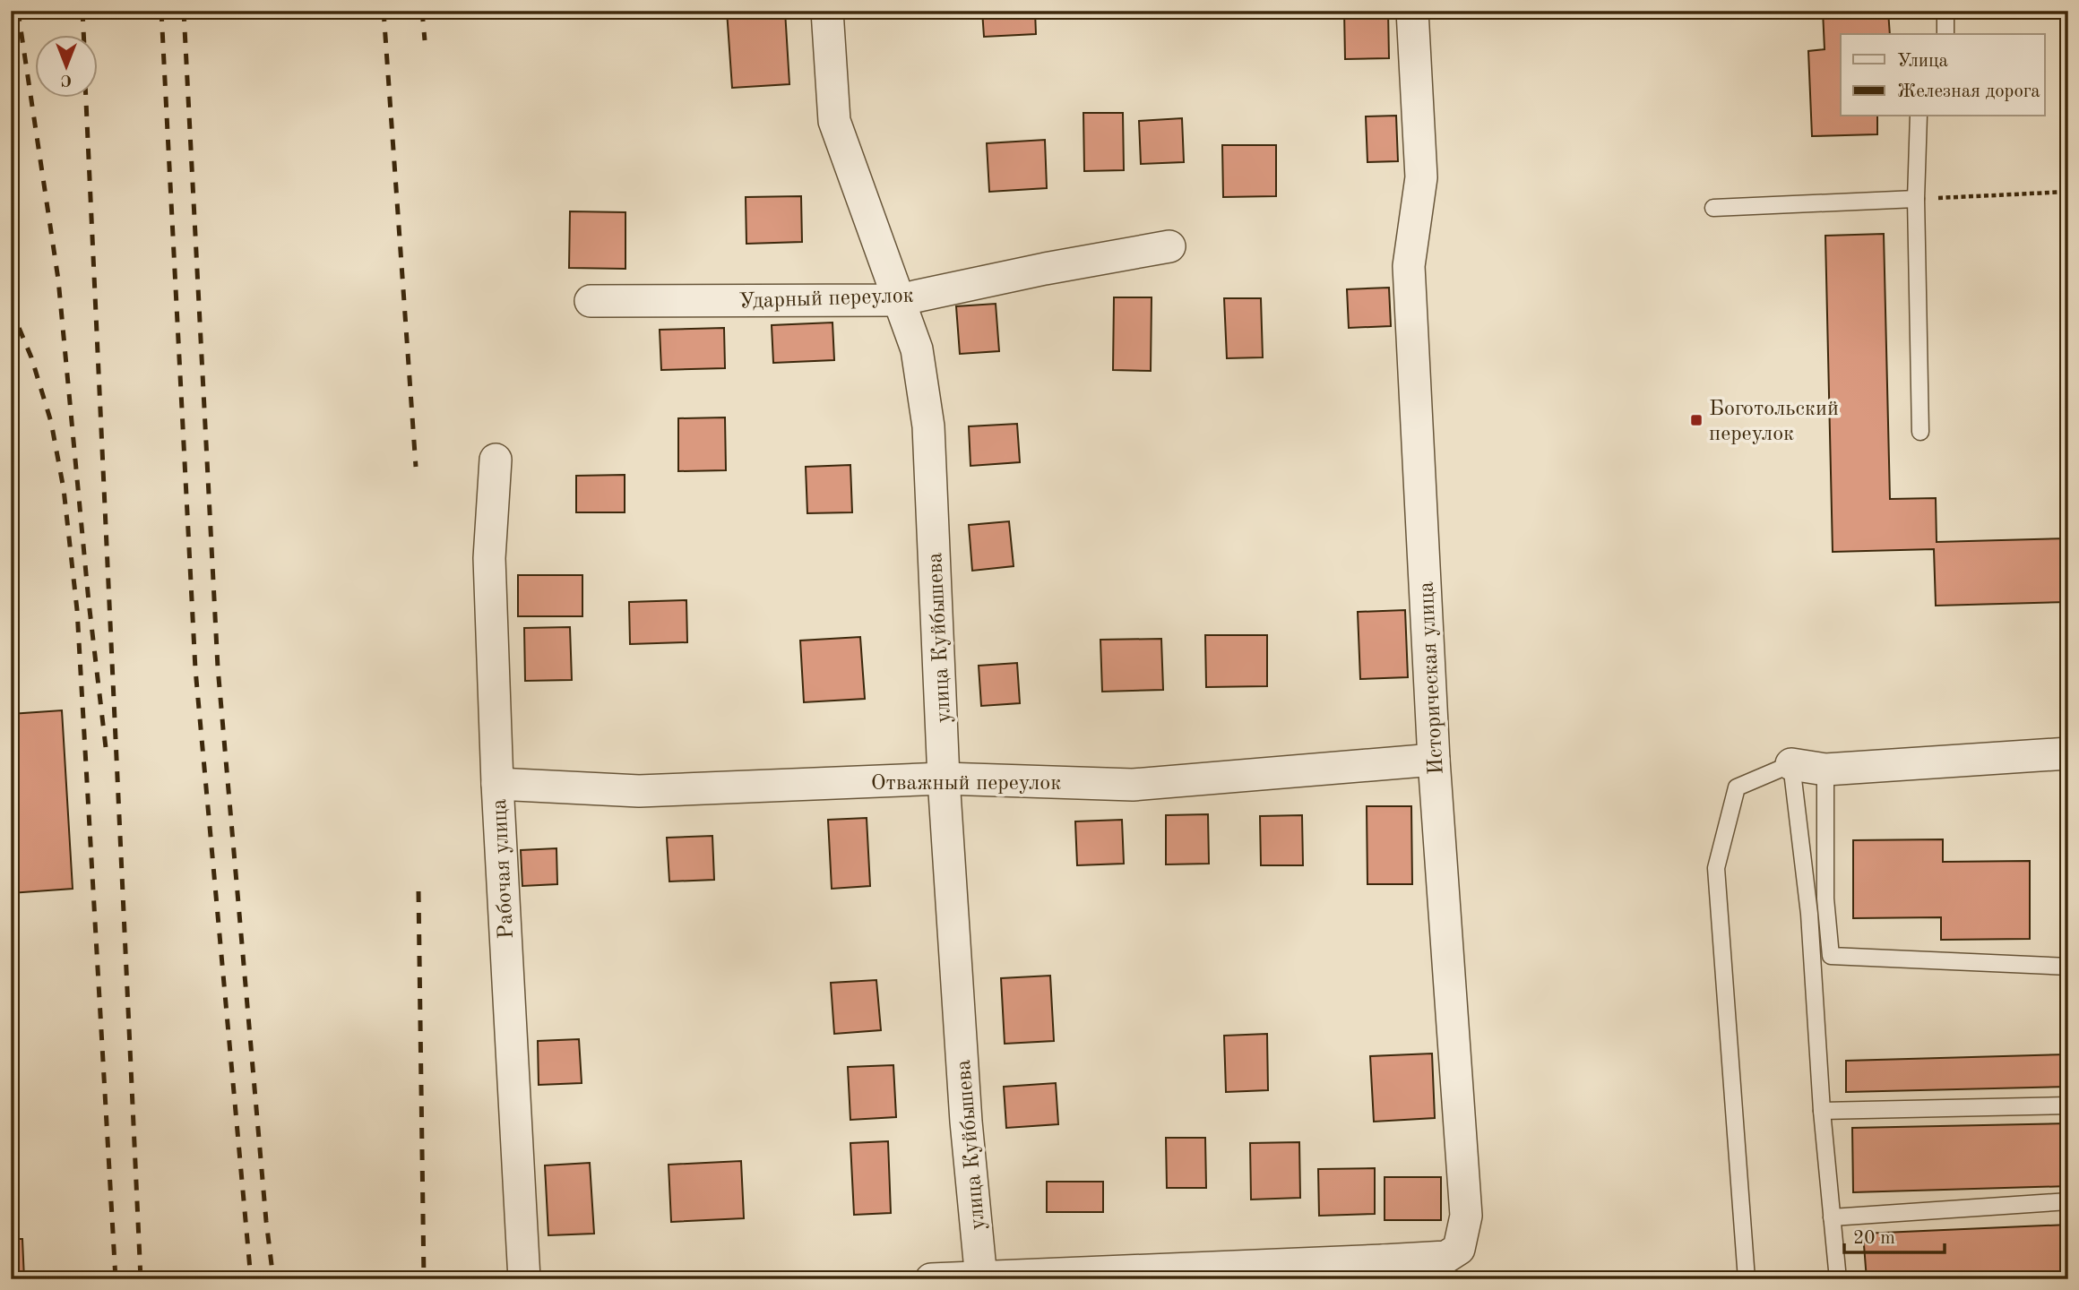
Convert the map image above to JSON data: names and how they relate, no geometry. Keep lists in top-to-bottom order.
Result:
{
  "streets": {
    "street": [
      "Ударный переулок",
      "улица Куйбышева",
      "Историческая улица",
      "Отважный переулок",
      "Рабочая улица"
    ]
  },
  "crossings": [
    ["Ударный переулок", "улица Куйбышева"],
    ["улица Куйбышева", "Историческая улица"],
    ["улица Куйбышева", "Отважный переулок"],
    ["Историческая улица", "Отважный переулок"],
    ["Отважный переулок", "Рабочая улица"]
  ],
  "places": {
    "transit": ["Боготольский переулок"]
  },
  "legend": ["Улица", "Железная дорога"],
  "scale_bar": "20 m",
  "north": "bottom"
}
